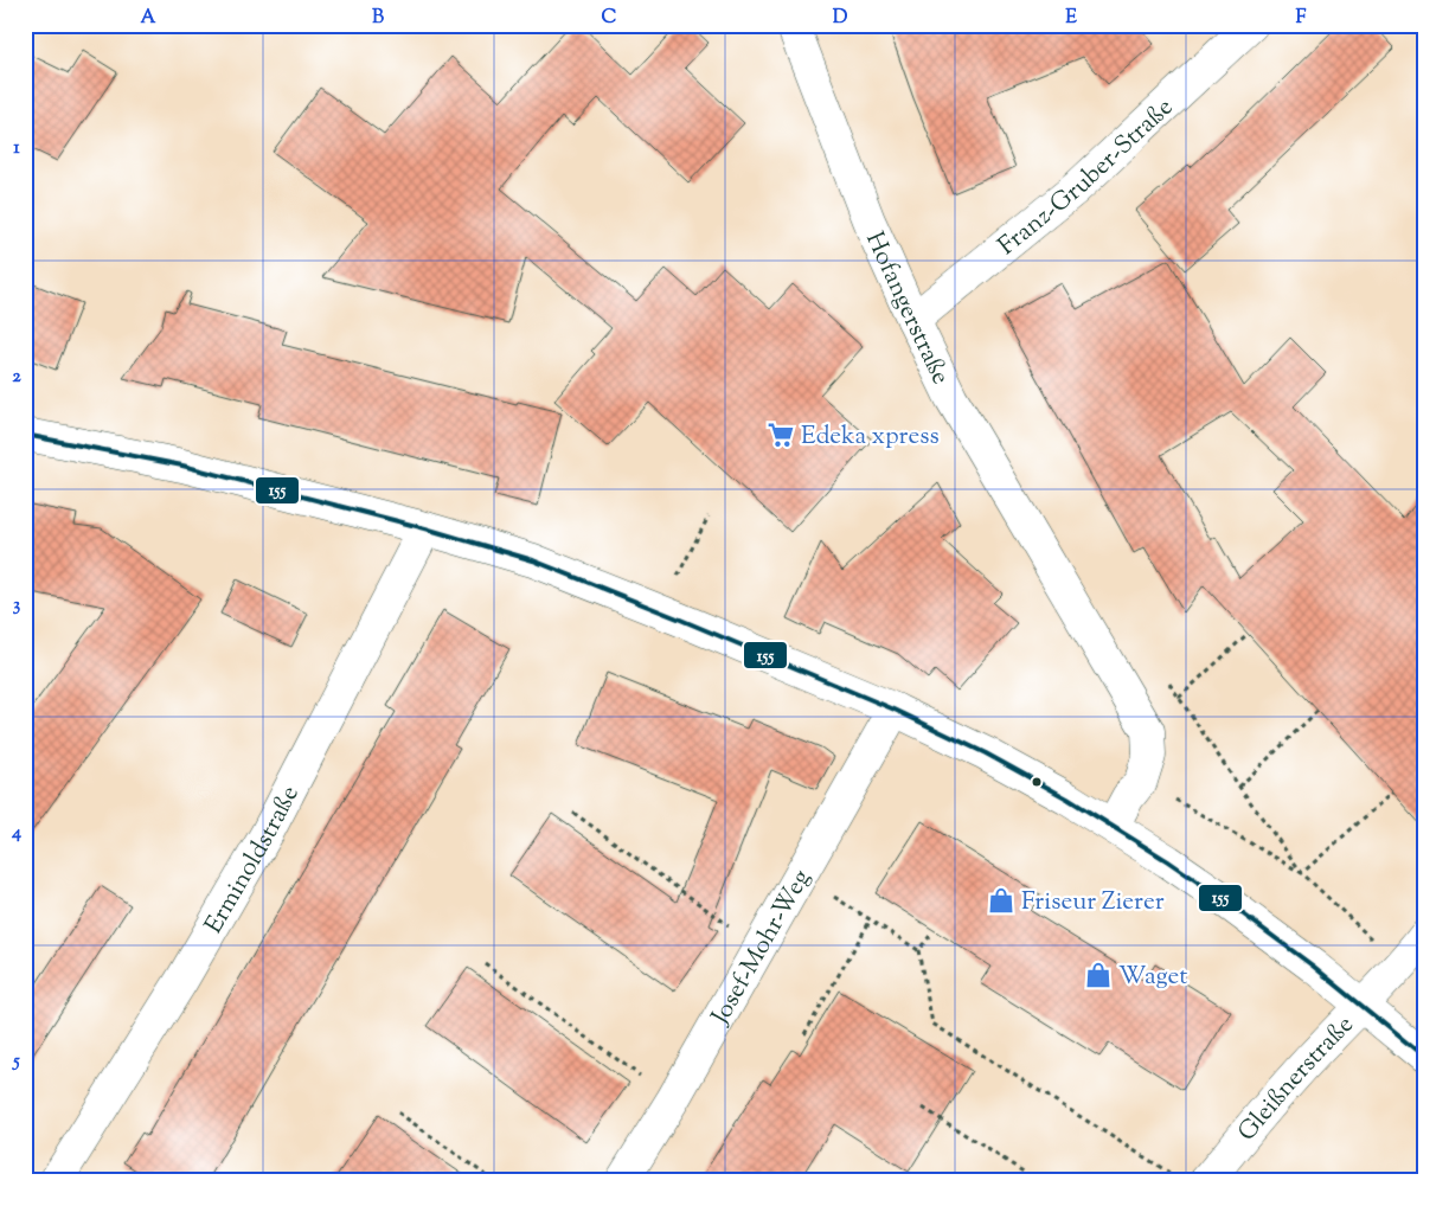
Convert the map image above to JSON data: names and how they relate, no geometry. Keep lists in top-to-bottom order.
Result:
{
  "streets": {
    "street": [
      "Franz-Gruber-Straße",
      "Hofangerstraße",
      "Erminoldstraße",
      "Josef-Mohr-Weg",
      "Gleißnerstraße"
    ]
  },
  "crossings": [
    ["Franz-Gruber-Straße", "Hofangerstraße"]
  ],
  "places": {
    "supermarket": ["Edeka xpress"],
    "shop": ["Friseur Zierer", "Waget"]
  },
  "lines": ["transit line 155"],
  "grid": {
    "columns": [
      "A",
      "B",
      "C",
      "D",
      "E",
      "F"
    ],
    "rows": [
      "1",
      "2",
      "3",
      "4",
      "5"
    ]
  }
}
